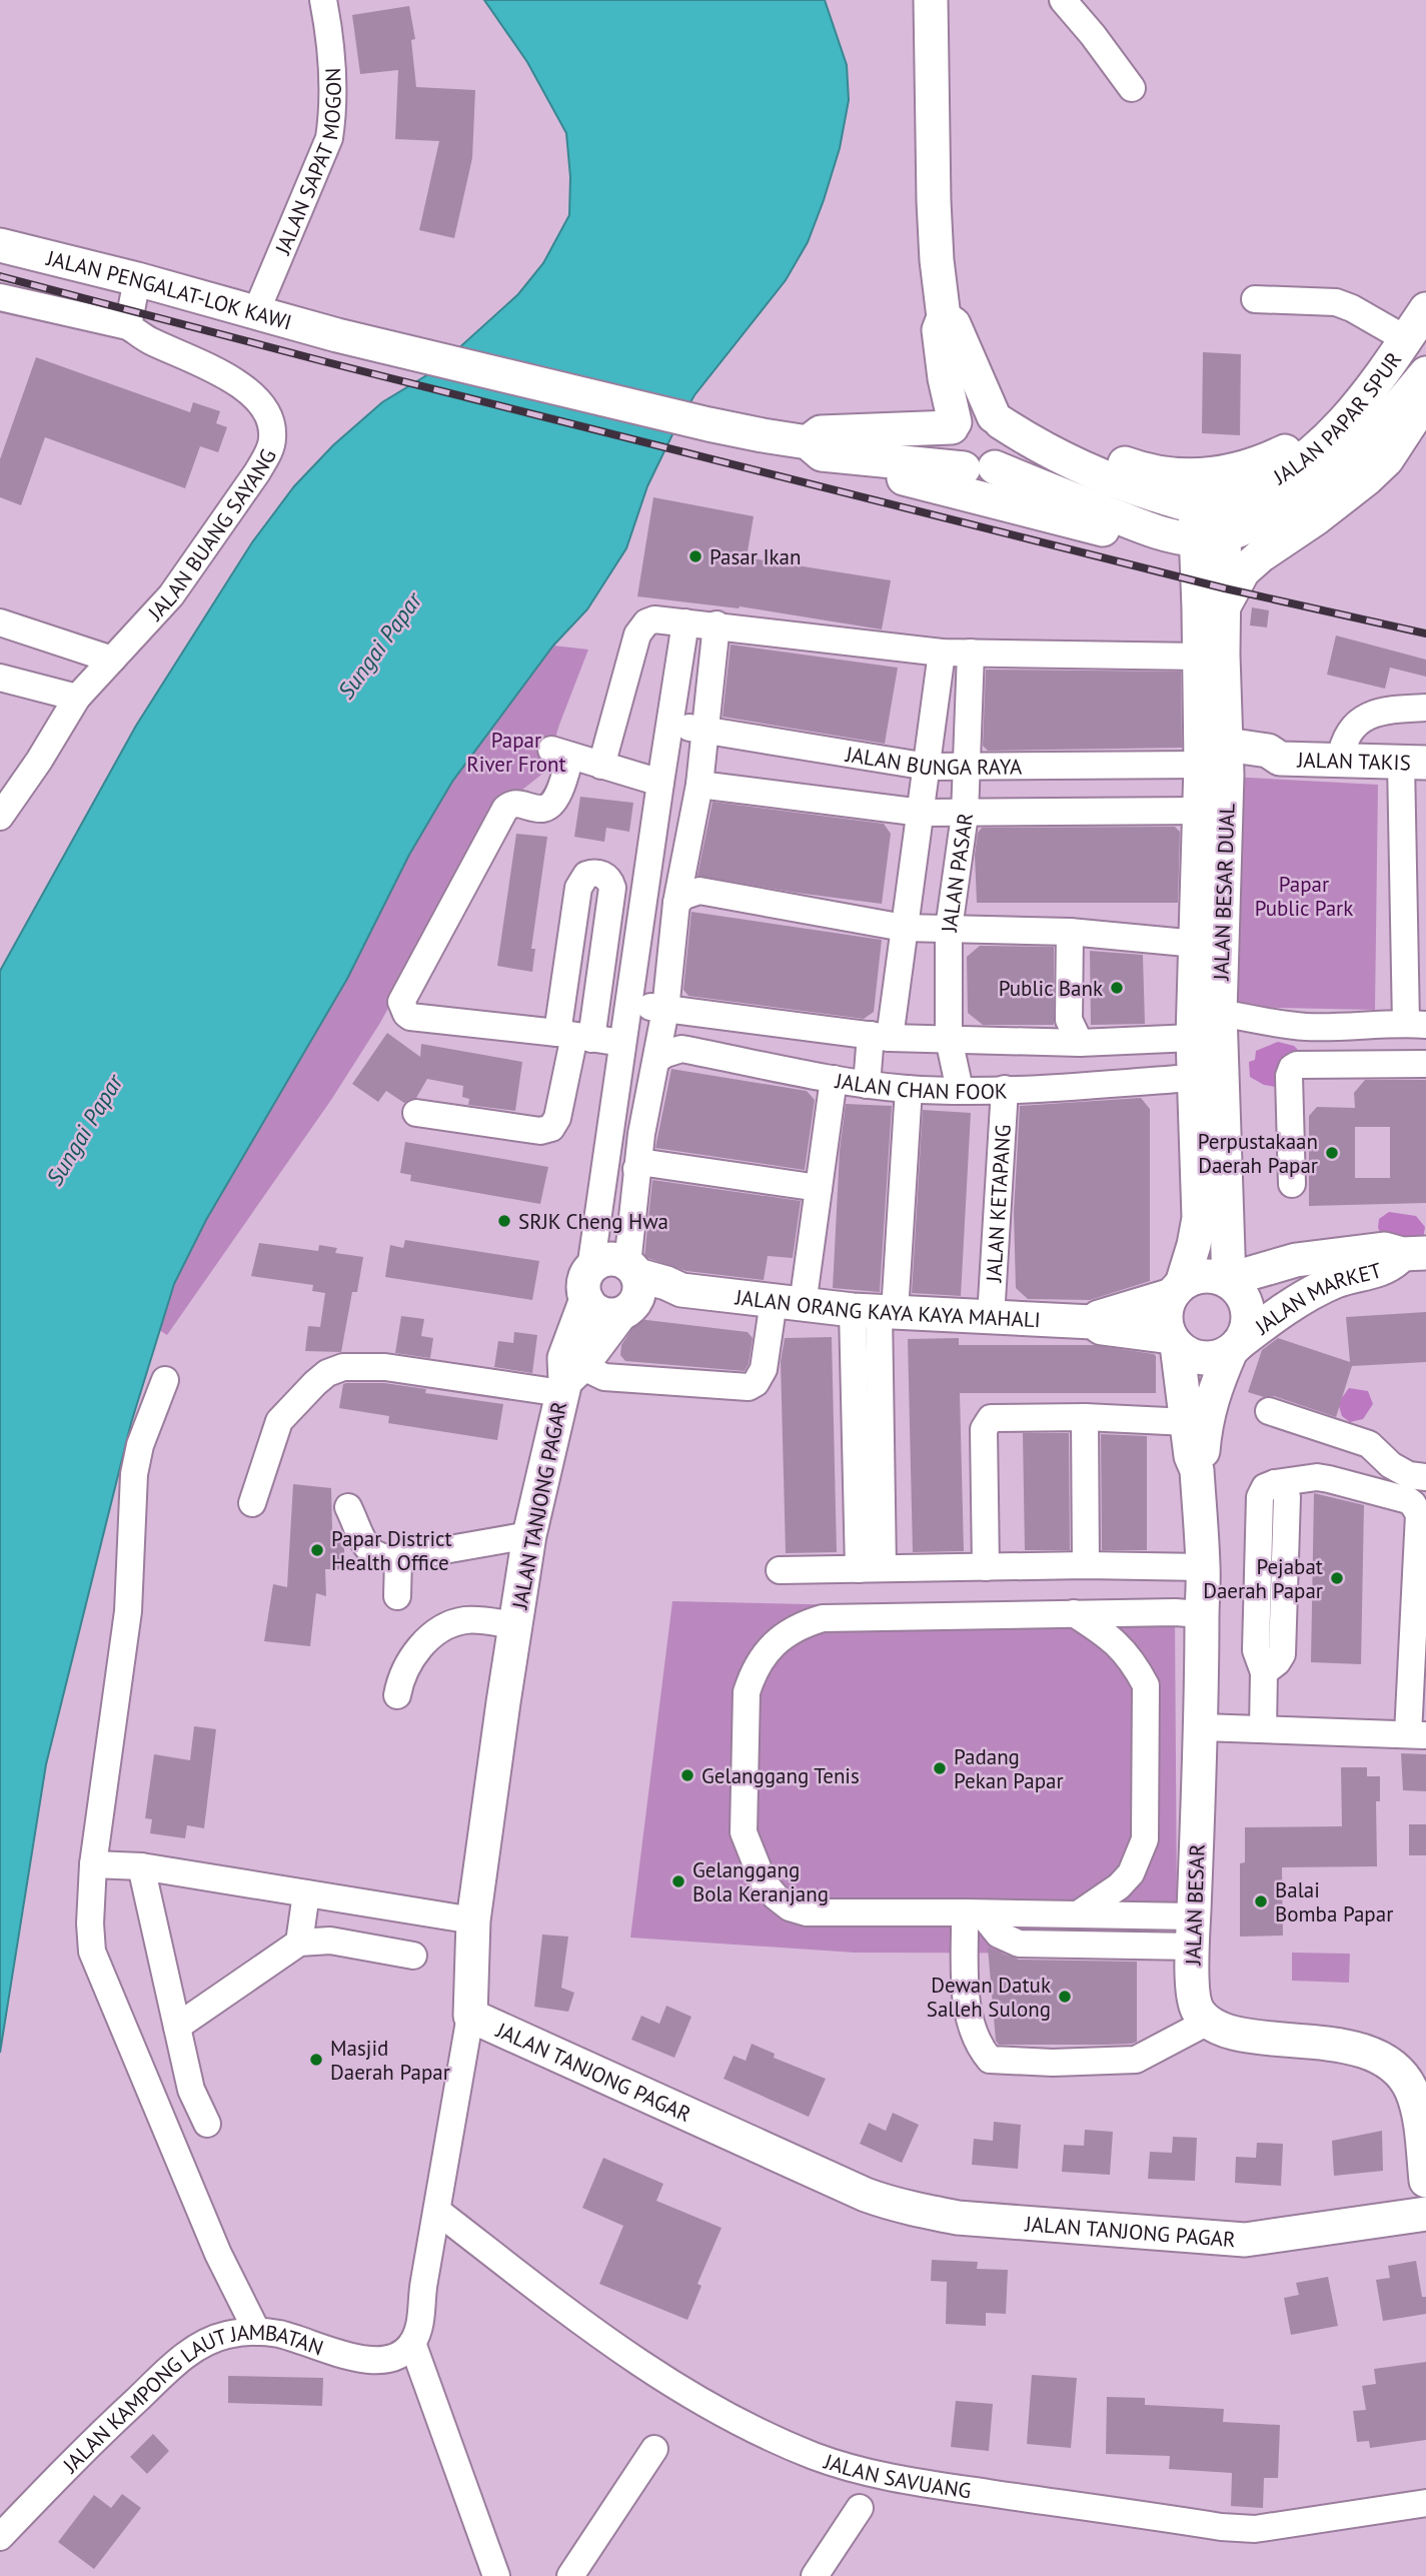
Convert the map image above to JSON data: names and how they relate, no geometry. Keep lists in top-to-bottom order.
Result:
{
  "streets": {
    "main road": [
      "JALAN PENGALAT-LOK KAWI",
      "JALAN PAPAR SPUR",
      "JALAN TAKIS",
      "JALAN BESAR DUAL",
      "JALAN MARKET",
      "JALAN ORANG KAYA KAYA MAHALI",
      "JALAN TANJONG PAGAR",
      "JALAN BESAR"
    ],
    "street": [
      "JALAN SAPAT MOGON",
      "JALAN BUANG SAYANG",
      "JALAN BUNGA RAYA",
      "JALAN PASAR",
      "JALAN CHAN FOOK",
      "JALAN KETAPANG",
      "JALAN KAMPONG LAUT JAMBATAN",
      "JALAN SAVUANG"
    ]
  },
  "crossings": [
    ["JALAN SAPAT MOGON", "JALAN PENGALAT-LOK KAWI"],
    ["JALAN PAPAR SPUR", "JALAN BESAR DUAL"],
    ["JALAN BUNGA RAYA", "JALAN TAKIS"],
    ["JALAN BUNGA RAYA", "JALAN PASAR"],
    ["JALAN BUNGA RAYA", "JALAN BESAR DUAL"],
    ["JALAN TAKIS", "JALAN BESAR DUAL"],
    ["JALAN PASAR", "JALAN CHAN FOOK"],
    ["JALAN PASAR", "JALAN KETAPANG"],
    ["JALAN BESAR DUAL", "JALAN CHAN FOOK"],
    ["JALAN BESAR DUAL", "JALAN MARKET"],
    ["JALAN BESAR DUAL", "JALAN ORANG KAYA KAYA MAHALI"],
    ["JALAN BESAR DUAL", "JALAN BESAR"],
    ["JALAN CHAN FOOK", "JALAN KETAPANG"],
    ["JALAN KETAPANG", "JALAN ORANG KAYA KAYA MAHALI"],
    ["JALAN MARKET", "JALAN ORANG KAYA KAYA MAHALI"],
    ["JALAN MARKET", "JALAN BESAR"],
    ["JALAN ORANG KAYA KAYA MAHALI", "JALAN TANJONG PAGAR"],
    ["JALAN ORANG KAYA KAYA MAHALI", "JALAN BESAR"]
  ],
  "water": ["Sungai Papar"],
  "parks": ["Papar River Front", "Papar Public Park"],
  "places": [
    "Pasar Ikan",
    "Public Bank",
    "Perpustakaan Daerah Papar",
    "SRJK Cheng Hwa",
    "Papar District Health Office",
    "Pejabat Daerah Papar",
    "Padang Pekan Papar",
    "Gelanggang Tenis",
    "Gelanggang Bola Keranjang",
    "Balai Bomba Papar",
    "Dewan Datuk Salleh Sulong",
    "Masjid Daerah Papar"
  ]
}
